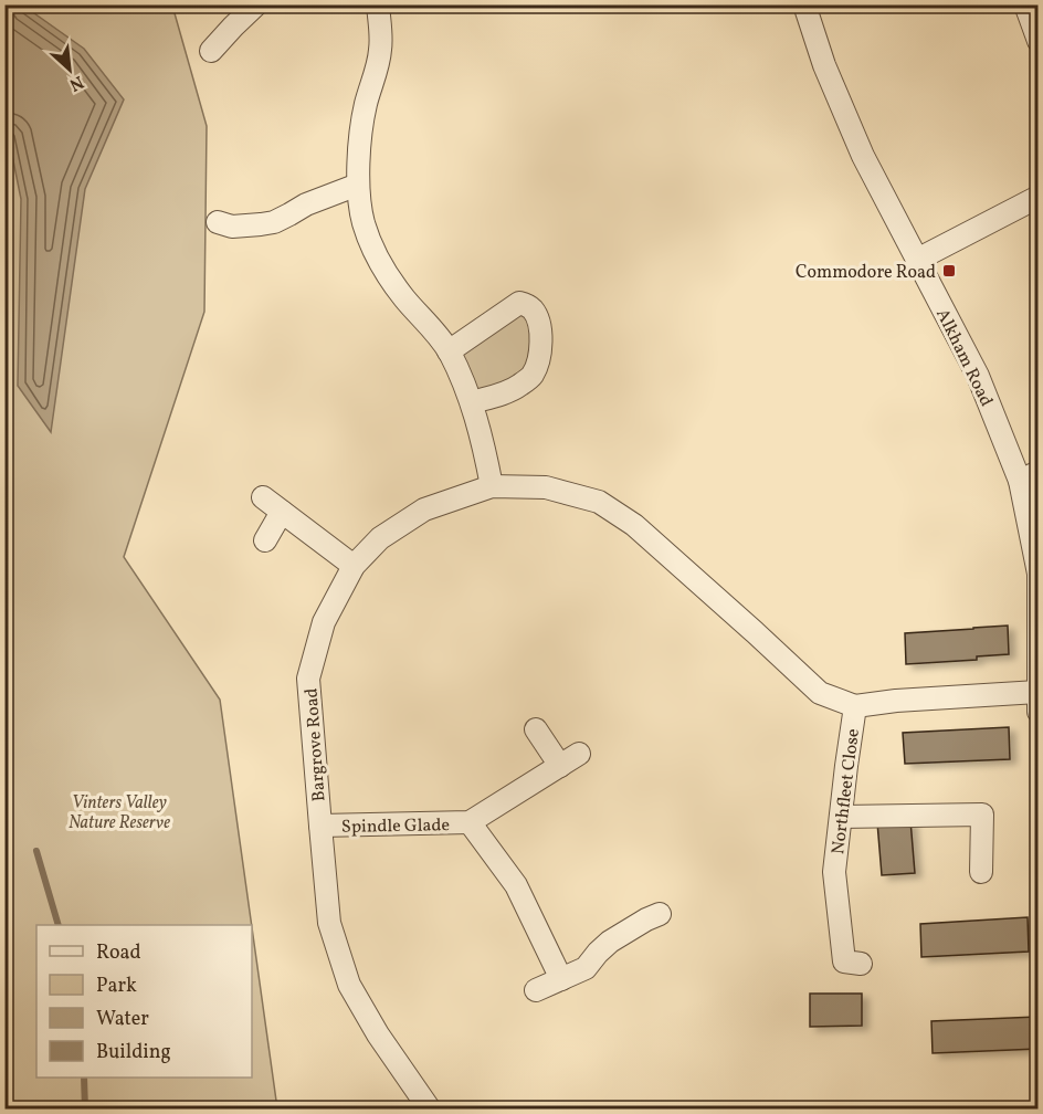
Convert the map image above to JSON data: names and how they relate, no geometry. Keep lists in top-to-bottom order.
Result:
{
  "streets": {
    "street": [
      "Alkham Road",
      "Bargrove Road",
      "Northfleet Close",
      "Spindle Glade"
    ]
  },
  "crossings": [
    ["Alkham Road", "Northfleet Close"],
    ["Bargrove Road", "Northfleet Close"],
    ["Bargrove Road", "Spindle Glade"]
  ],
  "parks": ["Vinters Valley Nature Reserve"],
  "places": {
    "transit": ["Commodore Road"]
  },
  "legend": [
    "Road",
    "Park",
    "Water",
    "Building"
  ],
  "north": "bottom right"
}
